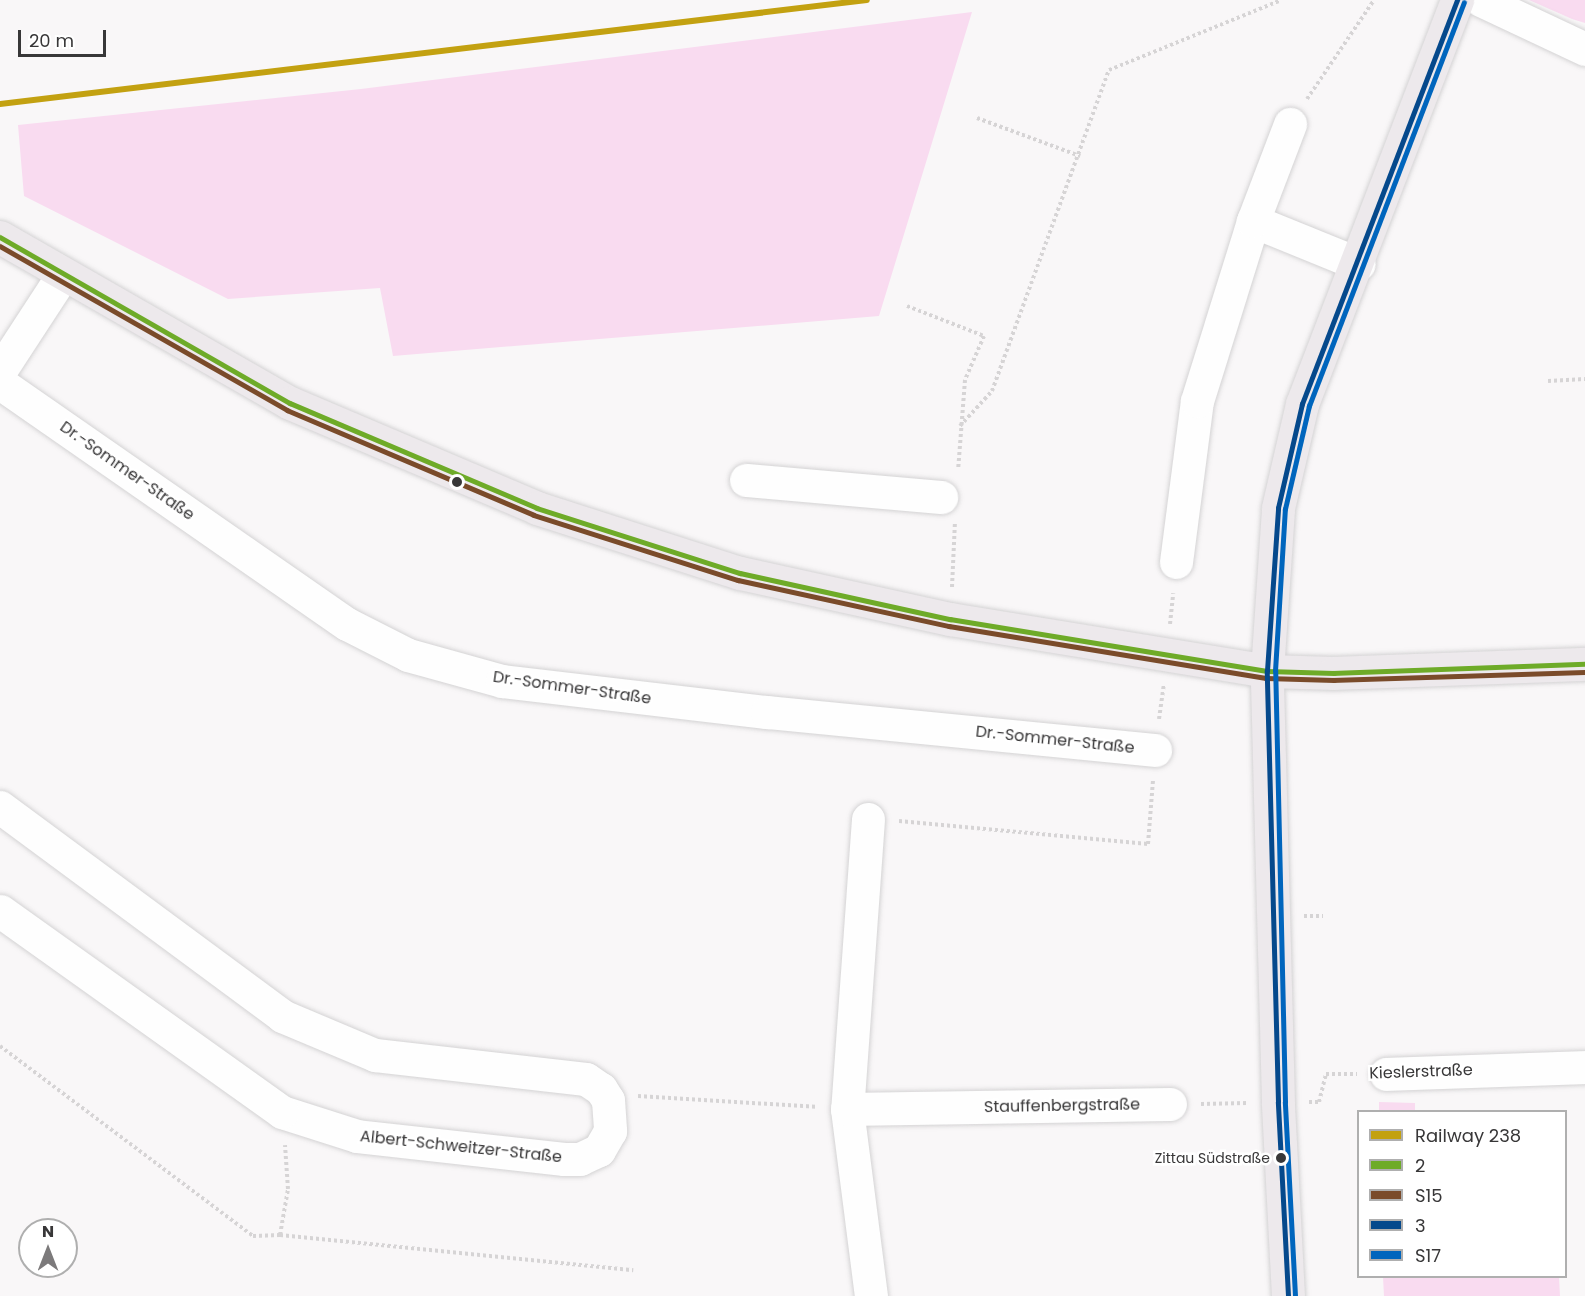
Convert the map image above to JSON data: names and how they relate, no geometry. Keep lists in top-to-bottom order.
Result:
{
  "streets": {
    "street": [
      "Dr.-Sommer-Straße",
      "Kieslerstraße",
      "Stauffenbergstraße",
      "Albert-Schweitzer-Straße"
    ]
  },
  "places": ["Zittau Südstraße"],
  "lines": [
    "rail line 238",
    "transit line 3",
    "transit line S17",
    "transit line 2",
    "transit line S15"
  ],
  "legend": [
    "Railway 238",
    "2",
    "S15",
    "3",
    "S17"
  ],
  "scale_bar": "20 m",
  "north": "top"
}
